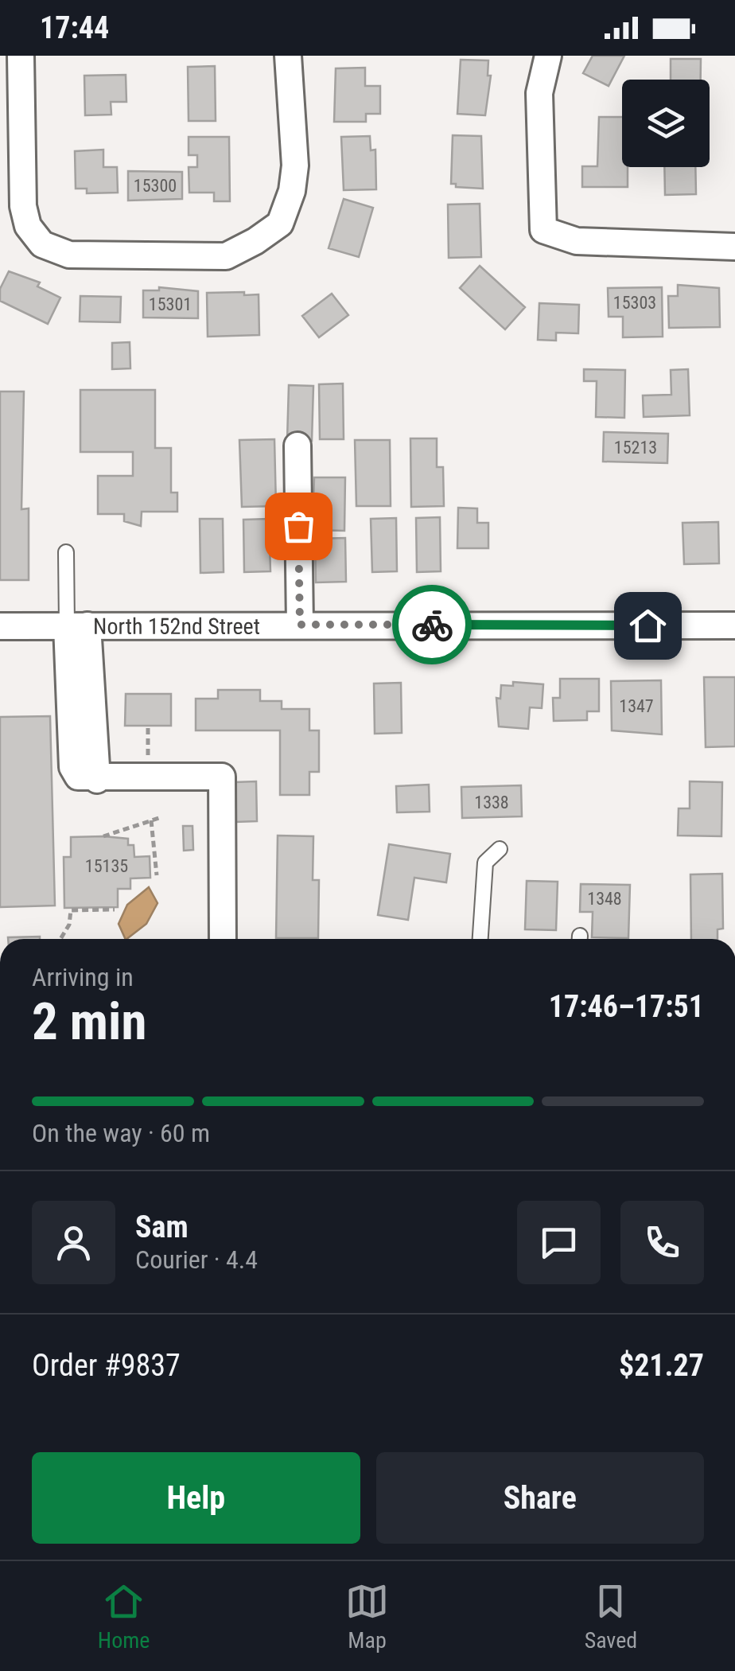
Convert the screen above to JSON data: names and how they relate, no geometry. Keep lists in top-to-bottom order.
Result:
{
  "streets": {
    "street": ["North 152nd Street"]
  },
  "house_numbers": [
    "15300",
    "15303",
    "15301",
    "15213",
    "1347",
    "1338",
    "15135",
    "1348"
  ],
  "page": {
    "status": "17:44",
    "heading": ["2 min", "Arriving in", "17:46–17:51"],
    "panel": [
      "Sam",
      "Courier · 4.4",
      "Order #9837",
      "$21.27"
    ],
    "bar": "On the way · 60 m",
    "buttons": ["Help", "Share"],
    "tabs": ["Home", "Map", "Saved"]
  }
}
